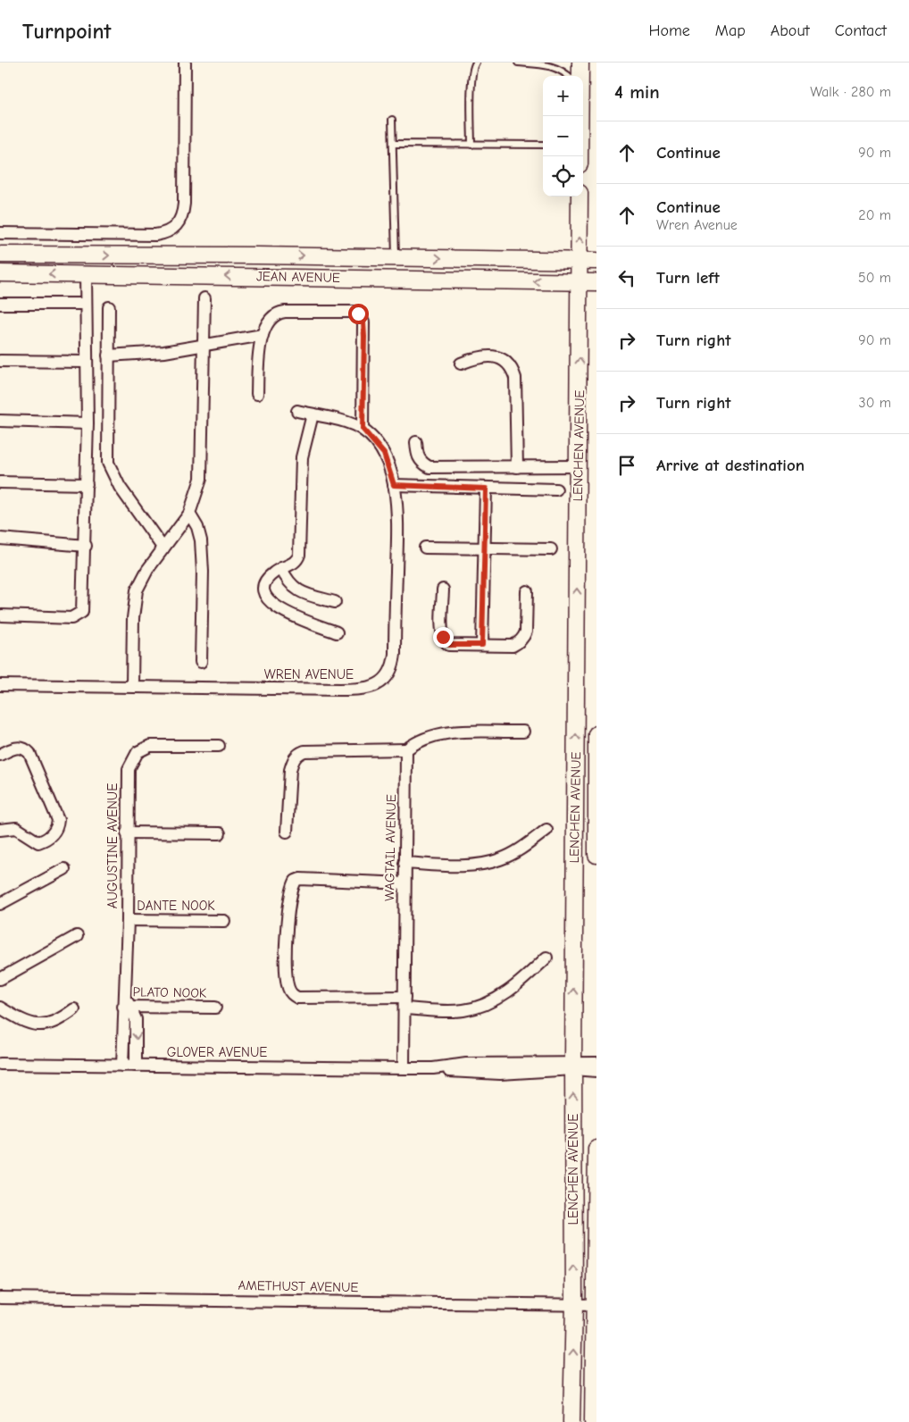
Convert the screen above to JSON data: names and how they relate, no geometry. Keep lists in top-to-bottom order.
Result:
{
  "streets": {
    "main road": ["JEAN AVENUE", "LENCHEN AVENUE"],
    "street": [
      "WREN AVENUE",
      "AUGUSTINE AVENUE",
      "WAGTAIL AVENUE",
      "DANTE NOOK",
      "PLATO NOOK",
      "GLOVER AVENUE",
      "AMETHUST AVENUE"
    ]
  },
  "crossings": [
    ["JEAN AVENUE", "LENCHEN AVENUE"],
    ["LENCHEN AVENUE", "GLOVER AVENUE"],
    ["LENCHEN AVENUE", "AMETHUST AVENUE"],
    ["AUGUSTINE AVENUE", "DANTE NOOK"],
    ["AUGUSTINE AVENUE", "PLATO NOOK"],
    ["AUGUSTINE AVENUE", "GLOVER AVENUE"],
    ["WAGTAIL AVENUE", "GLOVER AVENUE"]
  ],
  "page": {
    "header": "Turnpoint",
    "nav": [
      "Home",
      "Map",
      "About",
      "Contact"
    ],
    "heading": ["4 min", "Walk · 280 m"],
    "map_buttons": ["+", "−"],
    "list": [
      ["Continue", "90 m"],
      ["Continue", "Wren Avenue", "20 m"],
      ["Turn left", "50 m"],
      ["Turn right", "90 m"],
      ["Turn right", "30 m"],
      "Arrive at destination"
    ]
  }
}
